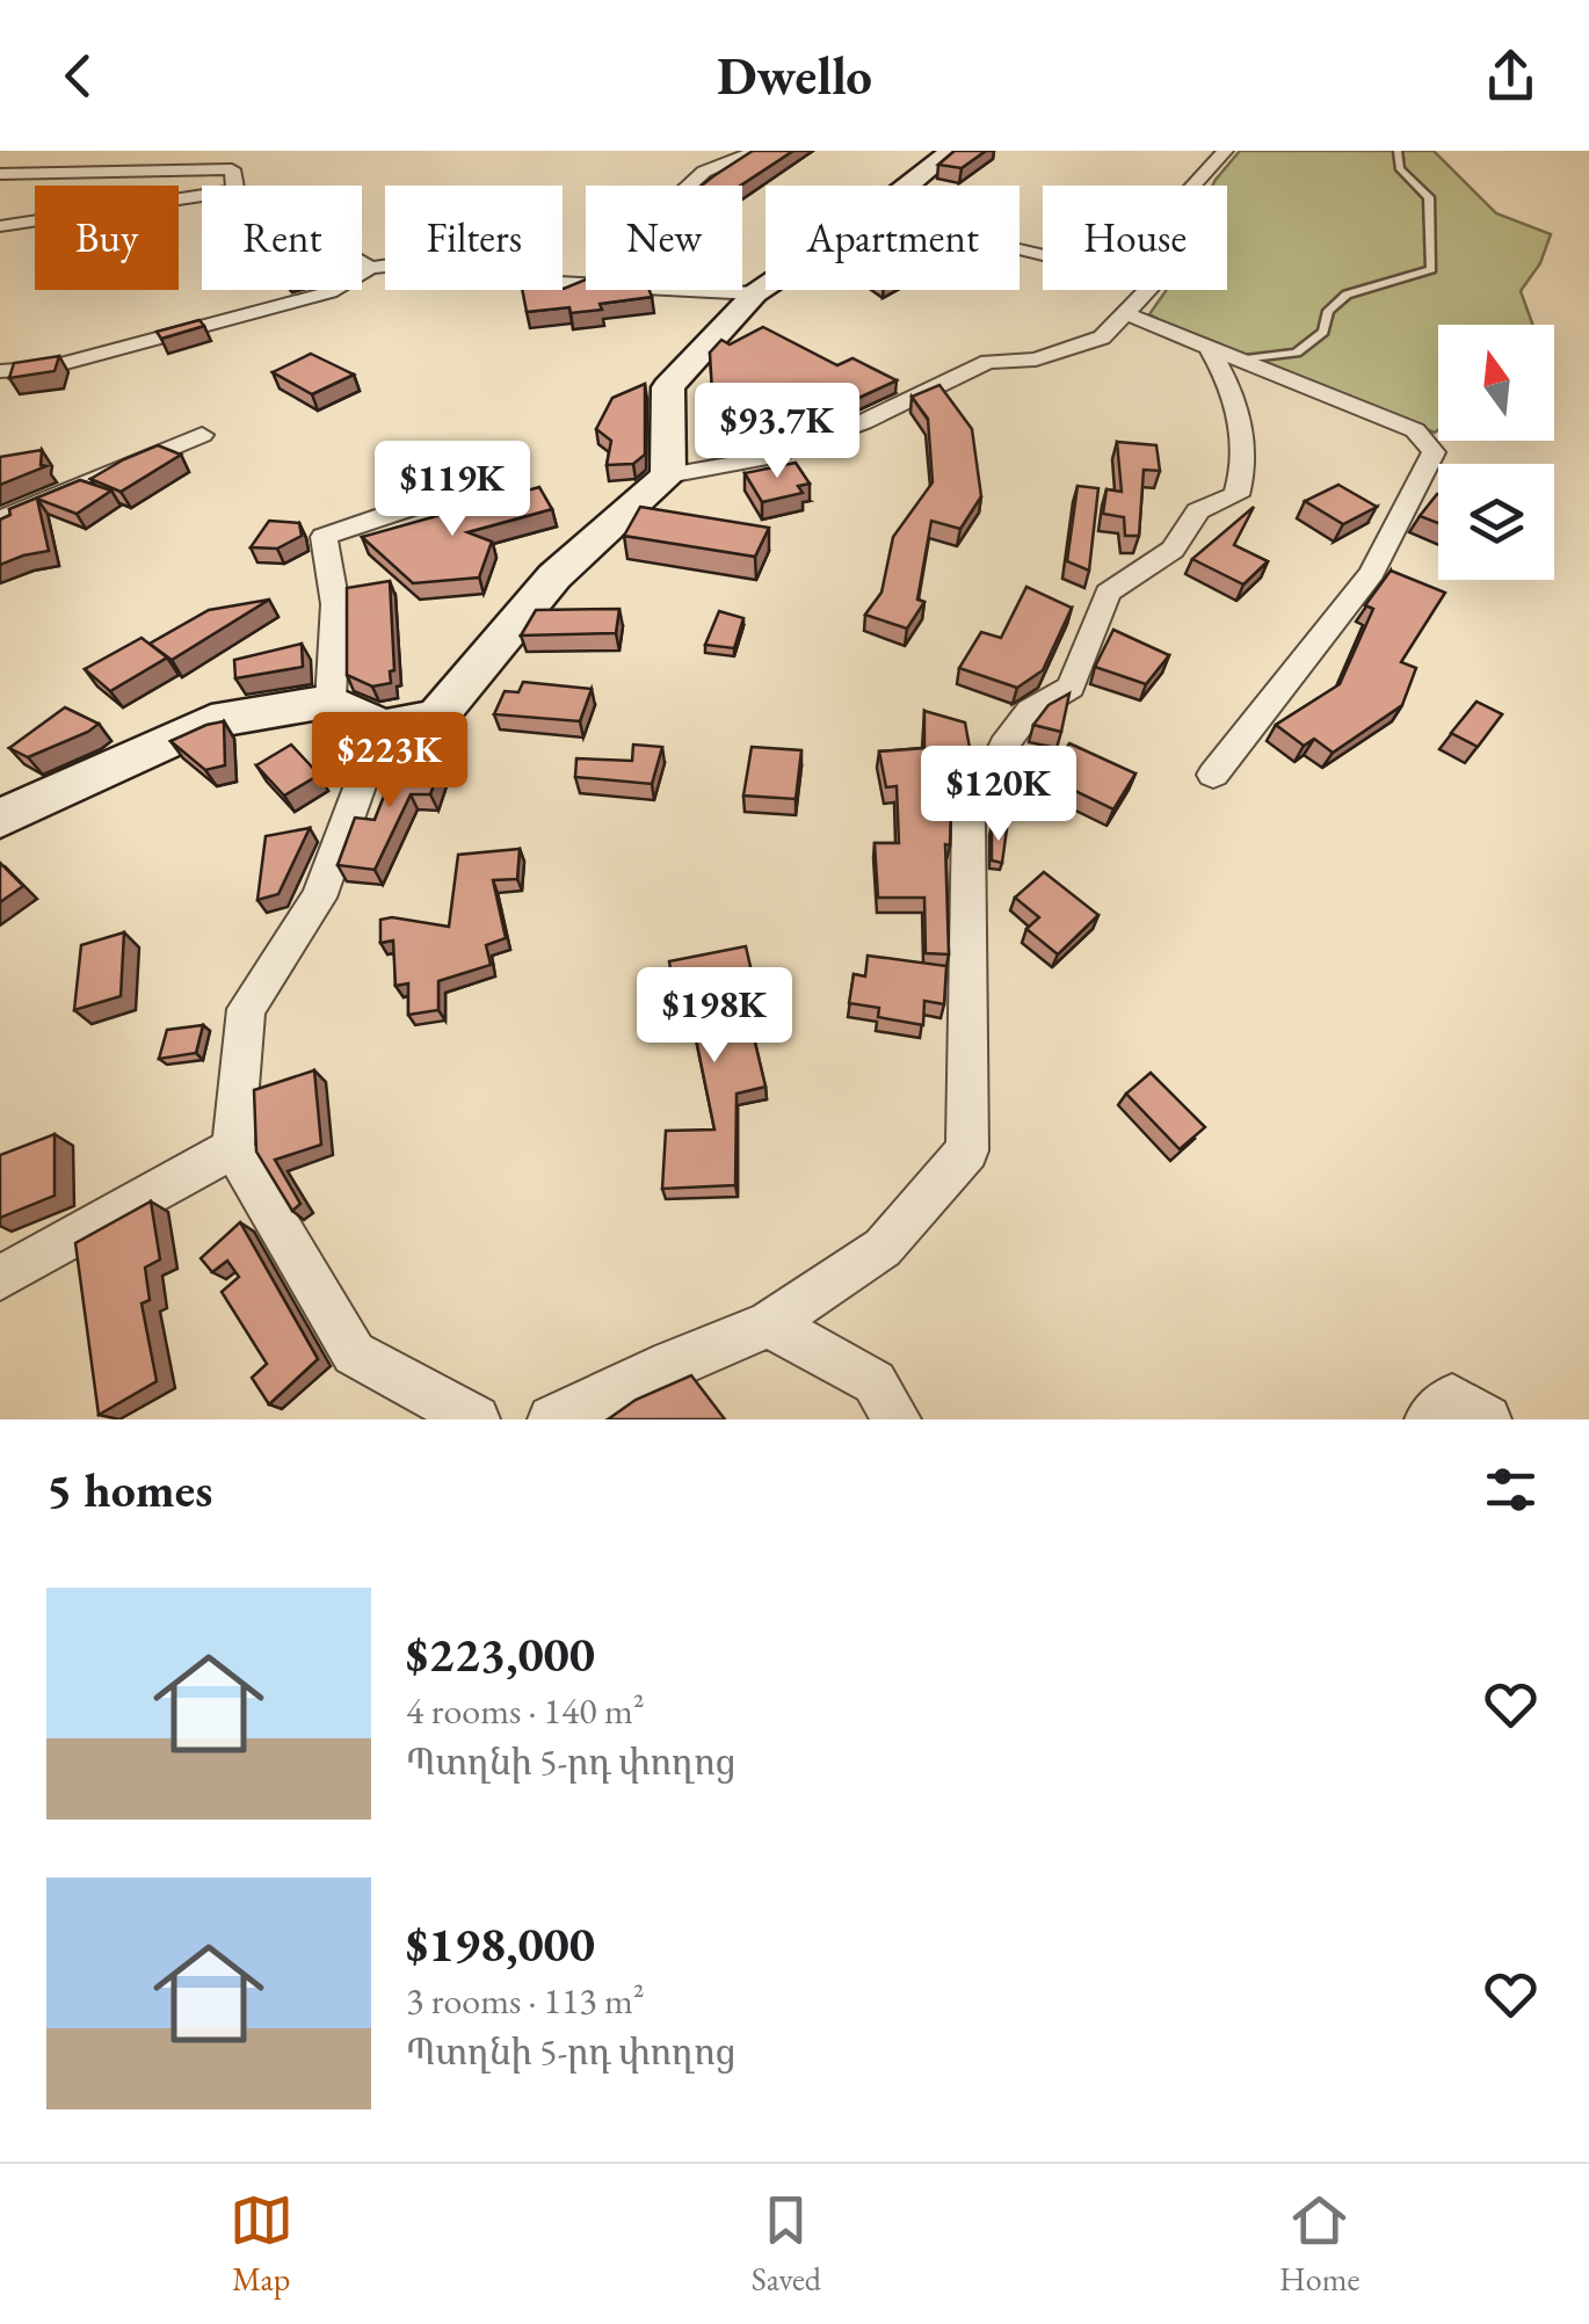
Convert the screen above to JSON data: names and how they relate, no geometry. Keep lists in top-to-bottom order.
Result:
{
  "north": "top",
  "page": {
    "header": "Dwello",
    "chip": [
      "Buy",
      "Rent",
      "Filters",
      "New",
      "Apartment",
      "House"
    ],
    "price": [
      "$93.7K",
      "$119K",
      "$223K",
      "$120K",
      "$198K"
    ],
    "heading": "5 homes",
    "list": [
      {
        "name": "$223,000",
        "note": "4 rooms · 140 m² · Պտղնի 5-րդ փողոց"
      },
      {
        "name": "$198,000",
        "note": "3 rooms · 113 m² · Պտղնի 5-րդ փողոց"
      }
    ],
    "tabs": ["Map", "Saved", "Home"]
  }
}
